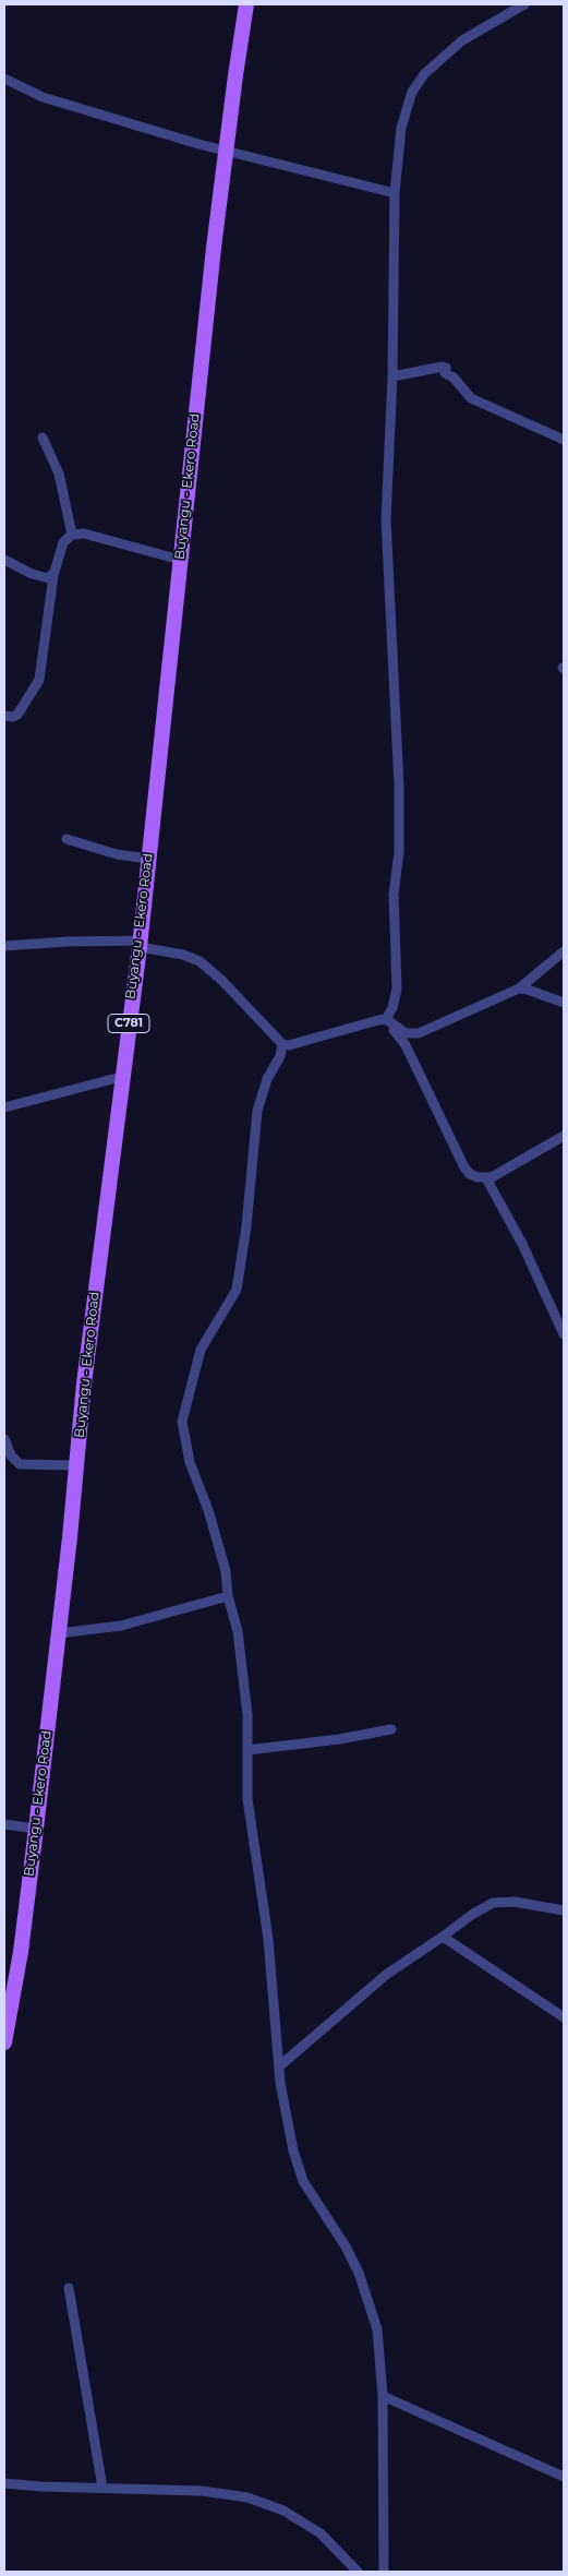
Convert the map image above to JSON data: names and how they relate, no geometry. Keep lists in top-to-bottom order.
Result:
{
  "streets": {
    "main road": ["Buyangu - Ekero Road", "C781"]
  }
}
